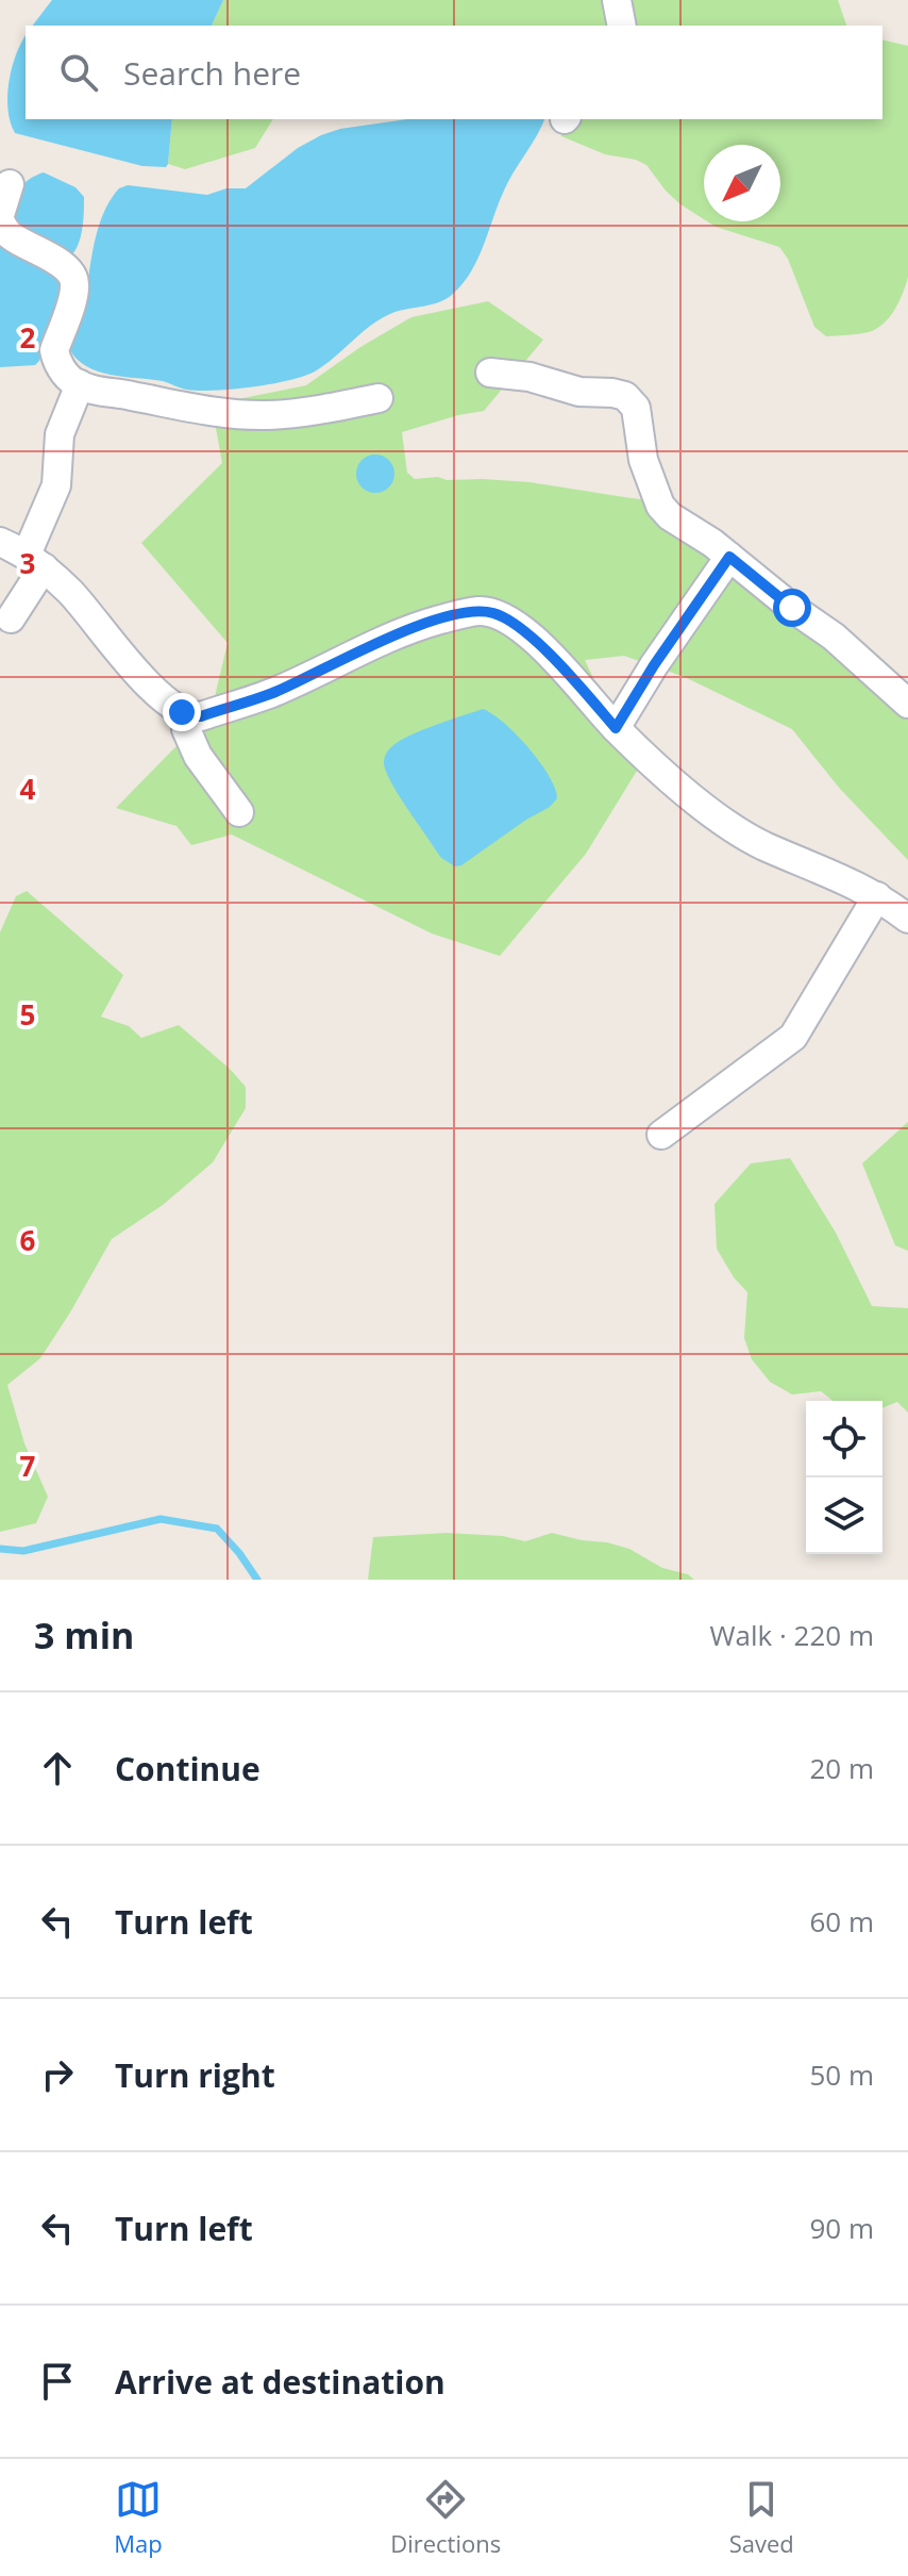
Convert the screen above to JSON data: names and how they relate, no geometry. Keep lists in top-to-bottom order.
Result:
{
  "north": "bottom left",
  "page": {
    "search": "Search here",
    "heading": ["3 min", "Walk · 220 m"],
    "list": [
      ["Continue", "20 m"],
      ["Turn left", "60 m"],
      ["Turn right", "50 m"],
      ["Turn left", "90 m"],
      "Arrive at destination"
    ],
    "nav": ["Map", "Directions", "Saved"]
  },
  "grid": {
    "rows": [
      "2",
      "3",
      "4",
      "5",
      "6",
      "7"
    ]
  }
}
